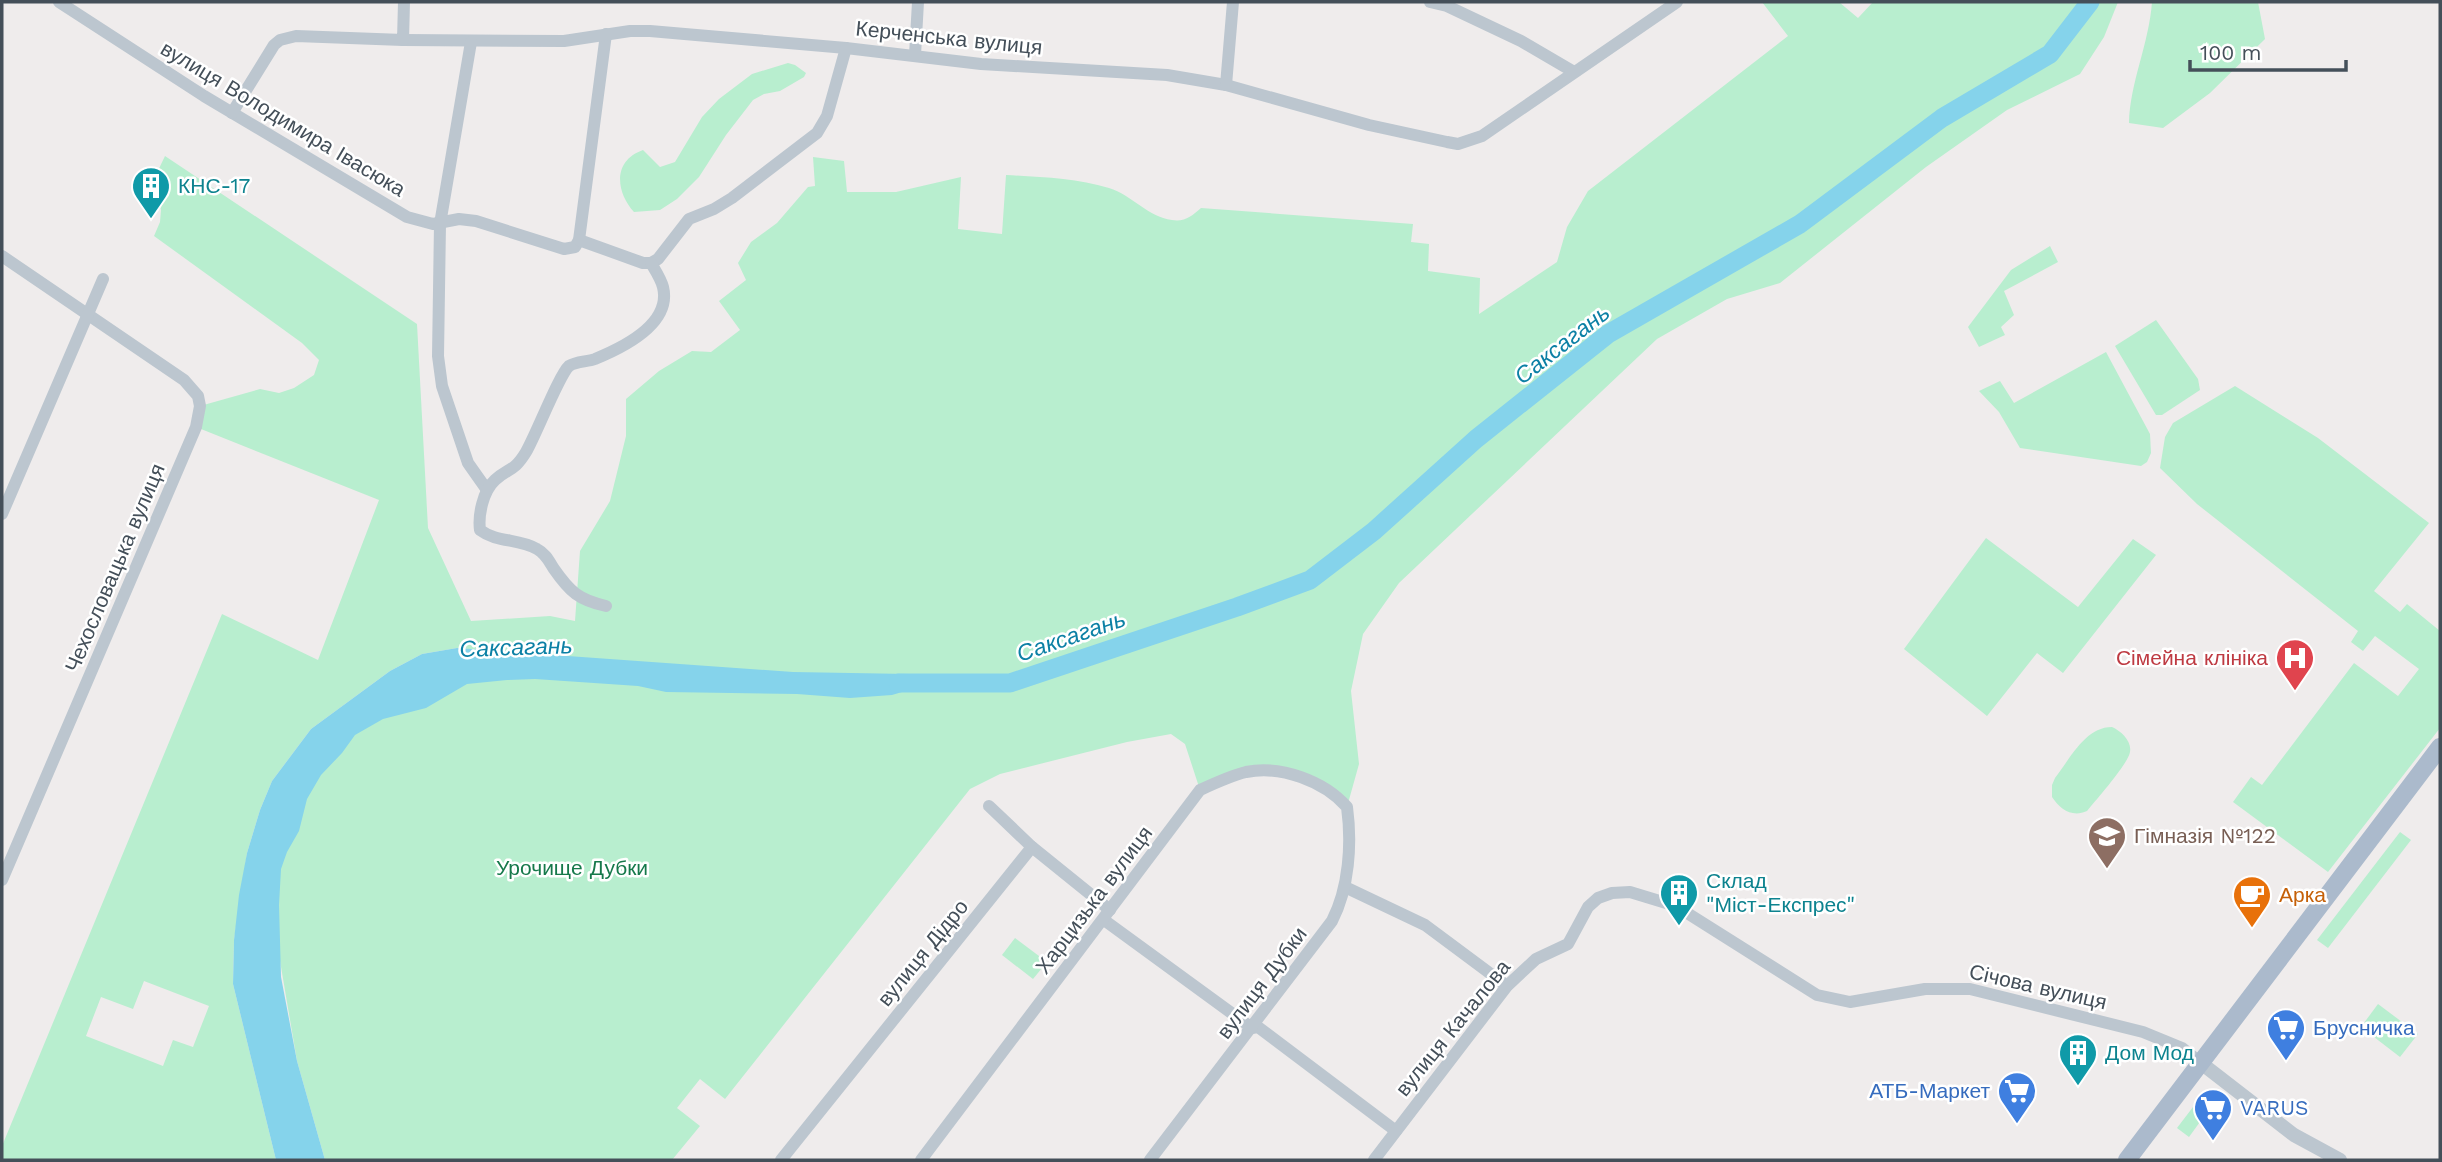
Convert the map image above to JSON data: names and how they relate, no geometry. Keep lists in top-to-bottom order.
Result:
{
  "streets": {
    "street": [
      "Керченська вулиця",
      "вулиця Володимира Івасюка",
      "Чехословацька вулиця",
      "Харцизька вулиця",
      "вулиця Дідро",
      "вулиця Дубки",
      "Січова вулиця",
      "вулиця Качалова"
    ]
  },
  "crossings": [
    ["Керченська вулиця", "вулиця Володимира Івасюка"],
    ["Харцизька вулиця", "вулиця Дубки"],
    ["Січова вулиця", "вулиця Качалова"]
  ],
  "water": ["Саксагань"],
  "parks": ["Урочище Дубки"],
  "places": {
    "building": ["КНС-17", "Склад \"Міст-Експрес\"", "Дом Мод"],
    "hospital": ["Сімейна клініка"],
    "school or university": ["Гімназія №122"],
    "cafe": ["Арка"],
    "supermarket": ["Брусничка", "АТБ-Маркет", "VARUS"]
  },
  "scale_bar": "100 m"
}
